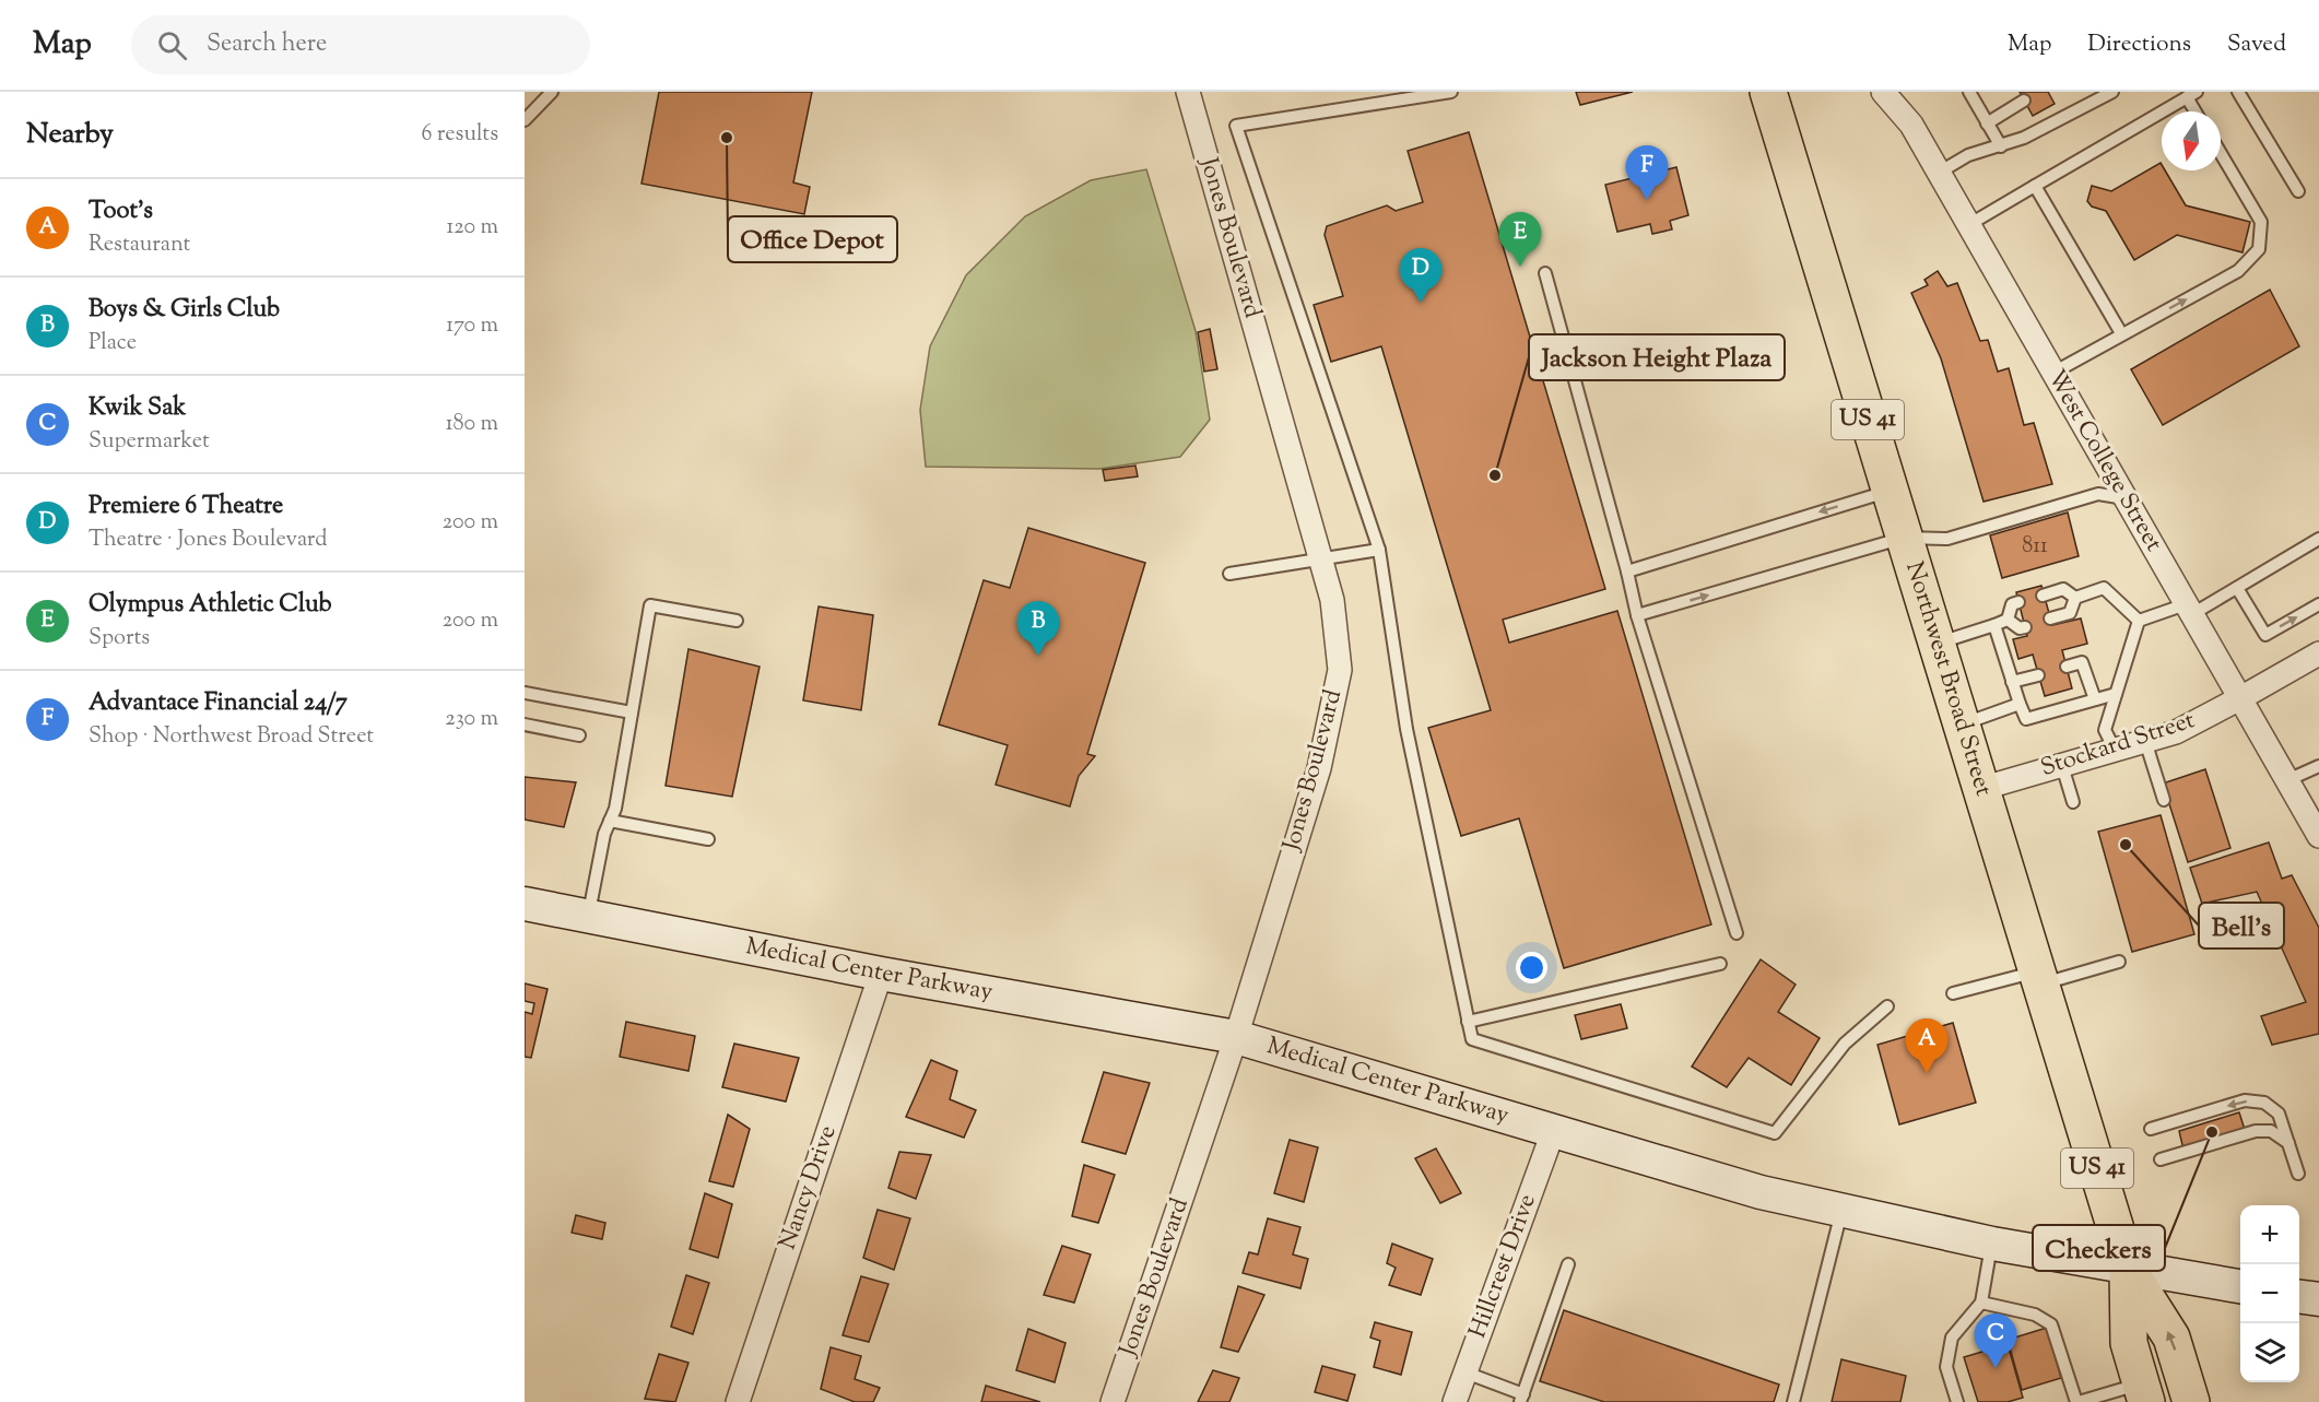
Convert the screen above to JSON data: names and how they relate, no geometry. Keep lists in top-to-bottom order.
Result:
{
  "streets": {
    "main road": ["US 41", "Northwest Broad Street", "Medical Center Parkway"],
    "street": [
      "Jones Boulevard",
      "West College Street",
      "Stockard Street",
      "Nancy Drive",
      "Hillcrest Drive"
    ]
  },
  "crossings": [
    ["Jones Boulevard", "Medical Center Parkway"],
    ["West College Street", "Stockard Street"],
    ["Northwest Broad Street", "Stockard Street"],
    ["Northwest Broad Street", "Medical Center Parkway"],
    ["Medical Center Parkway", "Nancy Drive"],
    ["Medical Center Parkway", "Hillcrest Drive"]
  ],
  "places": [
    "Office Depot",
    "Jackson Height Plaza",
    "Bell's",
    "Checkers"
  ],
  "house_numbers": ["811"],
  "north": "bottom",
  "page": {
    "header": "Map",
    "search": "Search here",
    "nav": ["Map", "Directions", "Saved"],
    "heading": ["Nearby", "6 results"],
    "pins": [
      "F",
      "E",
      "D",
      "B",
      "A",
      "C"
    ],
    "list": [
      {
        "mark": "A",
        "name": "Toot's",
        "note": "Restaurant",
        "value": "120 m"
      },
      {
        "mark": "B",
        "name": "Boys & Girls Club",
        "note": "Place",
        "value": "170 m"
      },
      {
        "mark": "C",
        "name": "Kwik Sak",
        "note": "Supermarket",
        "value": "180 m"
      },
      {
        "mark": "D",
        "name": "Premiere 6 Theatre",
        "note": "Theatre · Jones Boulevard",
        "value": "200 m"
      },
      {
        "mark": "E",
        "name": "Olympus Athletic Club",
        "note": "Sports",
        "value": "200 m"
      },
      {
        "mark": "F",
        "name": "Advantace Financial 24/7",
        "note": "Shop · Northwest Broad Street",
        "value": "230 m"
      }
    ],
    "map_buttons": ["+", "−"]
  }
}
